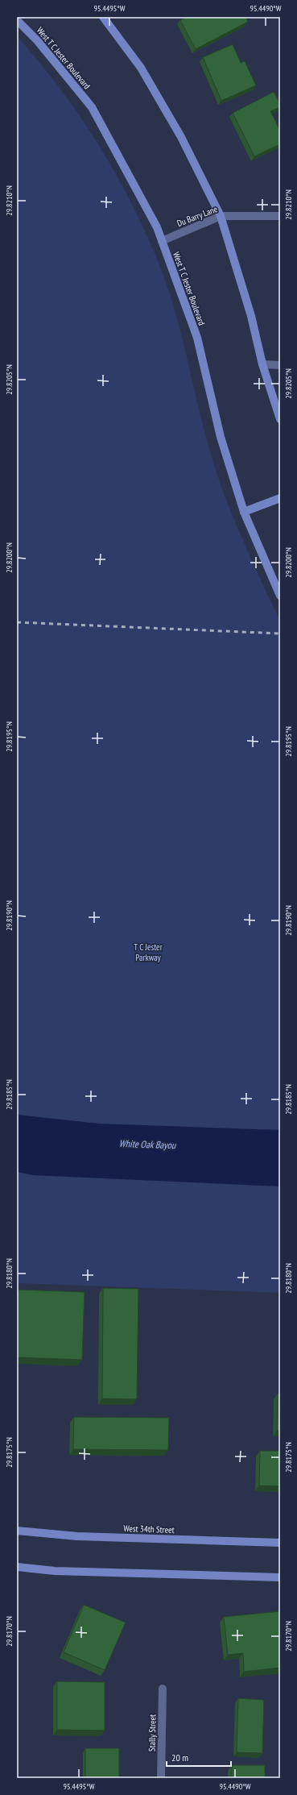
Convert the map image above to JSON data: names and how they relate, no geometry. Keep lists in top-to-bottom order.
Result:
{
  "streets": {
    "main road": ["West T C Jester Boulevard", "West 34th Street"],
    "street": ["Du Barry Lane", "Stally Street"]
  },
  "crossings": [
    ["West T C Jester Boulevard", "Du Barry Lane"]
  ],
  "water": ["White Oak Bayou"],
  "parks": ["T C Jester Parkway"],
  "scale_bar": "20 m",
  "coordinates": [
    "95.4495°W",
    "95.4490°W",
    "29.8210°N",
    "29.8205°N",
    "29.8200°N",
    "29.8195°N",
    "29.8190°N",
    "29.8185°N",
    "29.8180°N",
    "29.8175°N",
    "29.8170°N"
  ]
}
